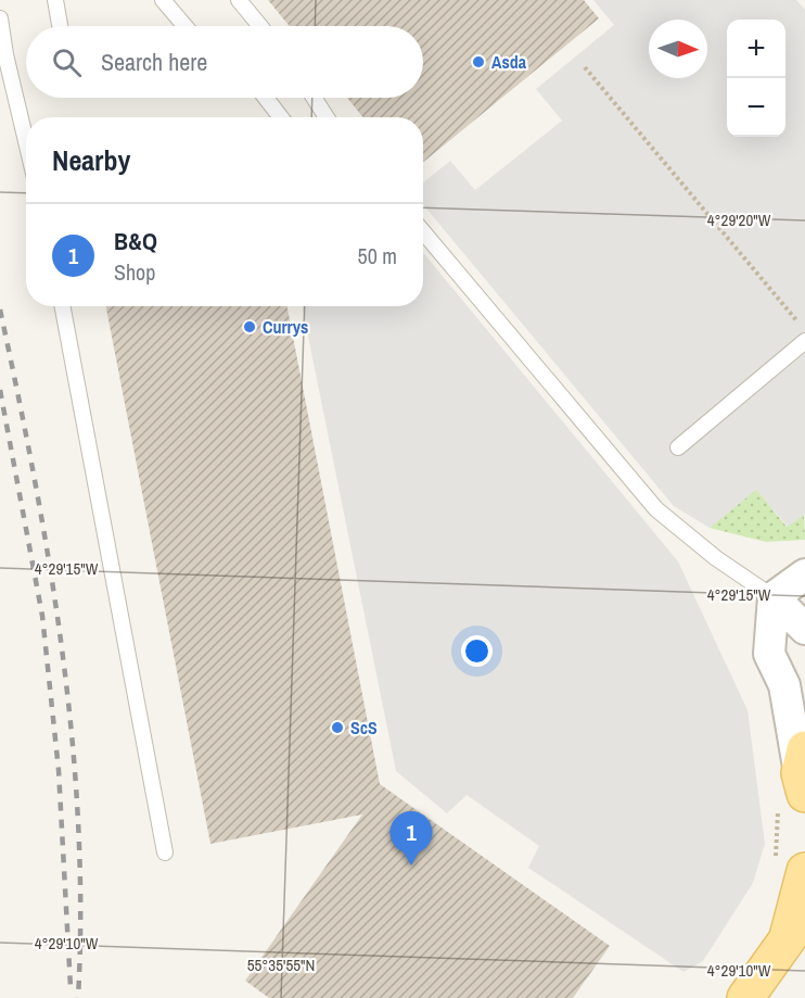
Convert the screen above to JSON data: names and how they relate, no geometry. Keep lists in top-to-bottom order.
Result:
{
  "places": ["Asda", "Currys", "ScS"],
  "north": "right",
  "page": {
    "map_buttons": ["+", "−"],
    "search": "Search here",
    "heading": "Nearby",
    "list": [
      {
        "mark": "1",
        "name": "B&Q",
        "note": "Shop",
        "value": "50 m"
      }
    ],
    "pins": "1"
  },
  "coordinates": [
    "4°29'20\"W",
    "4°29'15\"W",
    "4°29'10\"W",
    "55°35'55\"N"
  ]
}
